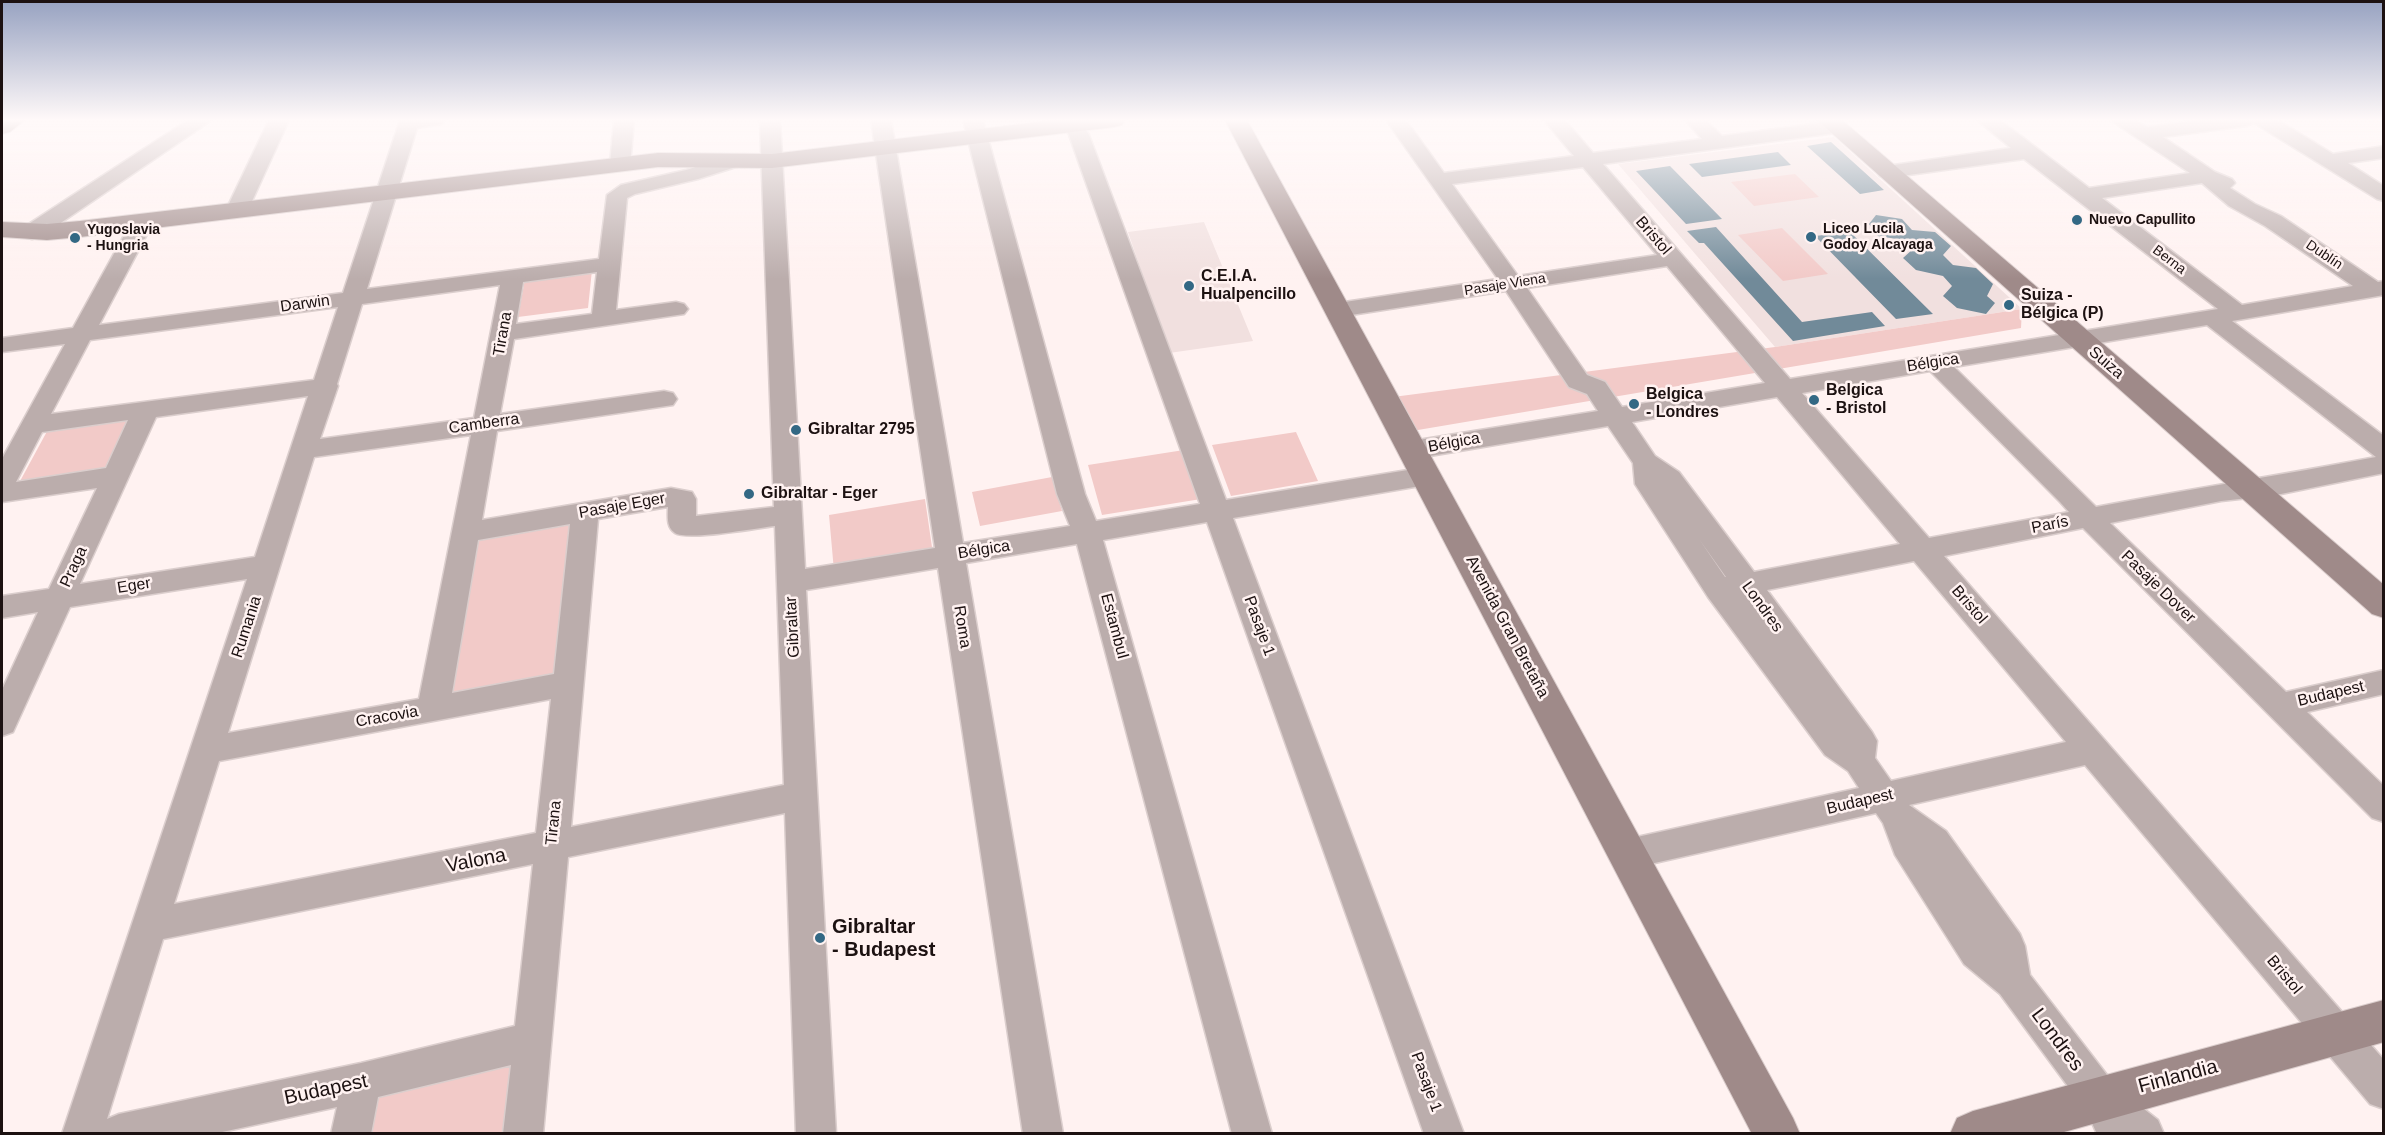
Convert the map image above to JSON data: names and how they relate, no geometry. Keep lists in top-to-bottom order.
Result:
{
  "streets": {
    "street": [
      "Bristol",
      "Dublín",
      "Berna",
      "Pasaje Viena",
      "Darwin",
      "Tirana",
      "Bélgica",
      "Suiza",
      "Camberra",
      "Pasaje Eger",
      "París",
      "Praga",
      "Eger",
      "Pasaje Dover",
      "Londres",
      "Estambul",
      "Pasaje 1",
      "Rumania",
      "Gibraltar",
      "Roma",
      "Avenida Gran Bretaña",
      "Budapest",
      "Cracovia",
      "Valona",
      "Finlandia"
    ]
  },
  "crossings": [
    ["Bristol", "Pasaje Viena"],
    ["Bristol", "Bélgica"],
    ["Bristol", "París"],
    ["Bristol", "Budapest"],
    ["Bristol", "Finlandia"],
    ["Dublín", "Bélgica"],
    ["Berna", "Bélgica"],
    ["Pasaje Viena", "Londres"],
    ["Pasaje Viena", "Avenida Gran Bretaña"],
    ["Darwin", "Tirana"],
    ["Darwin", "Rumania"],
    ["Tirana", "Camberra"],
    ["Tirana", "Pasaje Eger"],
    ["Tirana", "Budapest"],
    ["Tirana", "Cracovia"],
    ["Tirana", "Valona"],
    ["Bélgica", "Suiza"],
    ["Bélgica", "Pasaje Dover"],
    ["Bélgica", "Londres"],
    ["Bélgica", "Estambul"],
    ["Bélgica", "Pasaje 1"],
    ["Bélgica", "Gibraltar"],
    ["Bélgica", "Roma"],
    ["Bélgica", "Avenida Gran Bretaña"],
    ["Suiza", "París"],
    ["Camberra", "Rumania"],
    ["Pasaje Eger", "Gibraltar"],
    ["París", "Pasaje Dover"],
    ["París", "Londres"],
    ["Praga", "Eger"],
    ["Eger", "Rumania"],
    ["Pasaje Dover", "Budapest"],
    ["Londres", "Budapest"],
    ["Londres", "Finlandia"],
    ["Rumania", "Cracovia"],
    ["Rumania", "Valona"],
    ["Gibraltar", "Valona"],
    ["Avenida Gran Bretaña", "Budapest"]
  ],
  "places": [
    "Nuevo Capullito",
    "Liceo Lucila Godoy Alcayaga",
    "Yugoslavia - Hungria",
    "C.E.I.A. Hualpencillo",
    "Suiza - Bélgica (P)",
    "Belgica - Bristol",
    "Belgica - Londres",
    "Gibraltar 2795",
    "Gibraltar - Eger",
    "Gibraltar - Budapest"
  ]
}
